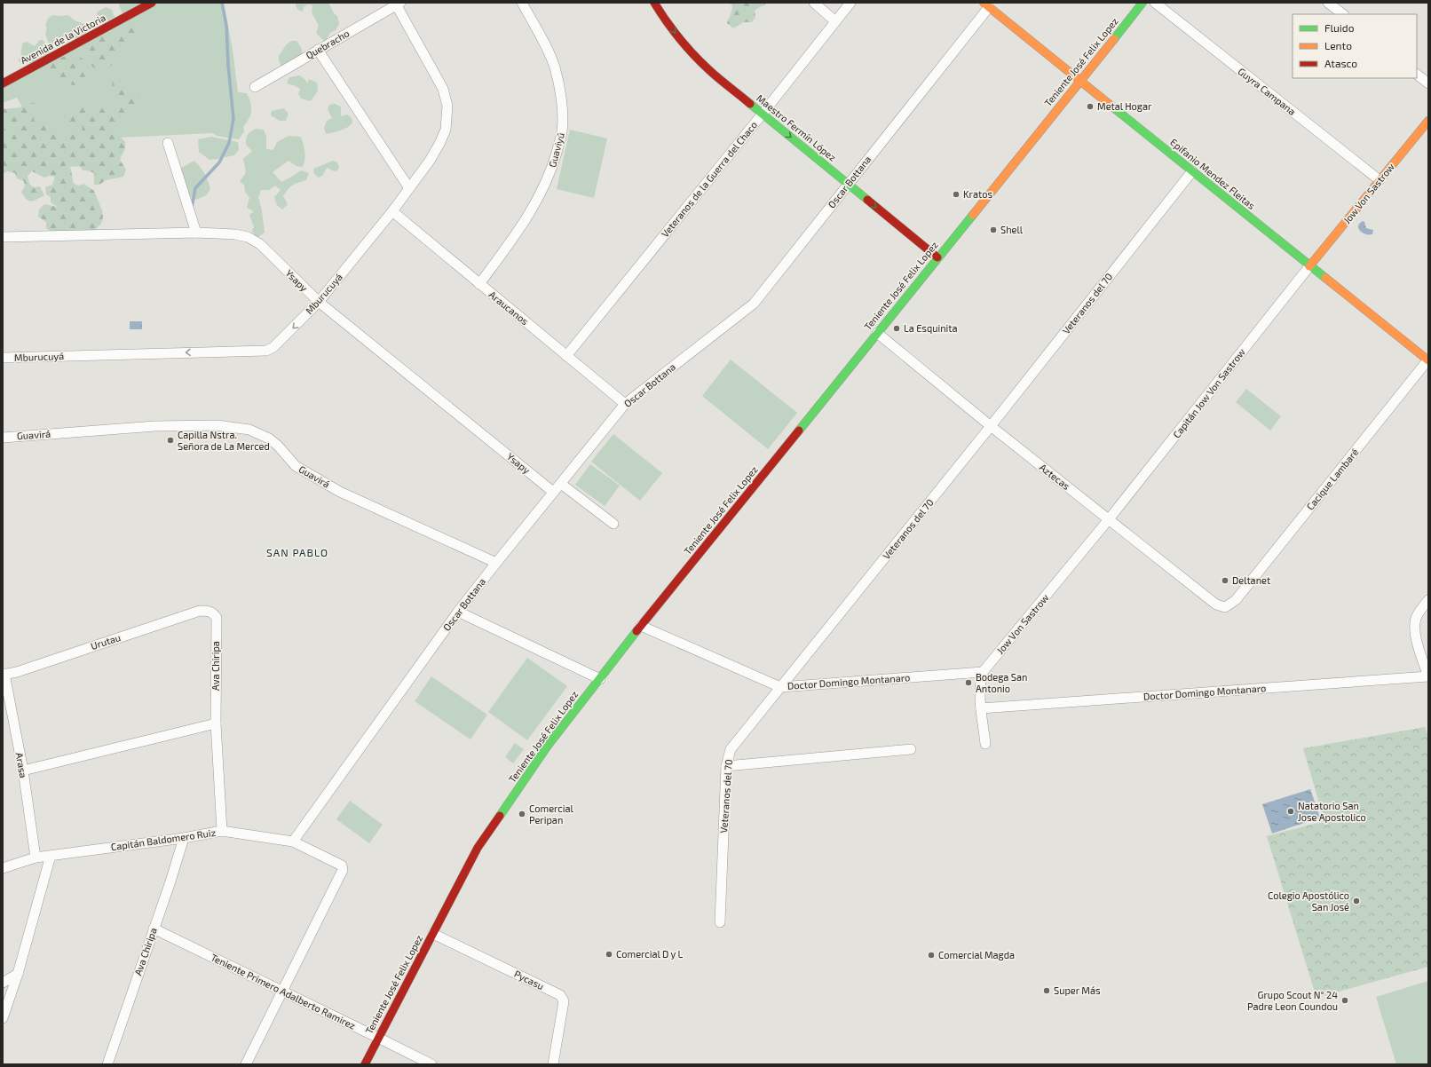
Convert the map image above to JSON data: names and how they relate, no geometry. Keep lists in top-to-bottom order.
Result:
{
  "streets": {
    "main road": [
      "Avenida de la Victoria",
      "Teniente José Felix Lopez",
      "Maestro Fermín López",
      "Epifanio Mendez Fleitas",
      "Jow Von Sastrow"
    ],
    "street": [
      "Quebracho",
      "Guyra Campana",
      "Guaviyú",
      "Veteranos de la Guerra del Chaco",
      "Oscar Bottana",
      "Ysapy",
      "Mburucuyá",
      "Veteranos del 70",
      "Araucanos",
      "Capitán Jow Von Sastrow",
      "Guavirá",
      "Aztecas",
      "Cacique Lambaré",
      "Urutau",
      "Ava Chiripa",
      "Doctor Domingo Montanaro",
      "Arasa",
      "Capitán Baldomero Ruiz",
      "Pycasu",
      "Teniente Primero Adalberto Ramirez"
    ]
  },
  "crossings": [
    ["Quebracho", "Mburucuyá"],
    ["Teniente José Felix Lopez", "Maestro Fermín López"],
    ["Teniente José Felix Lopez", "Epifanio Mendez Fleitas"],
    ["Teniente José Felix Lopez", "Aztecas"],
    ["Teniente José Felix Lopez", "Doctor Domingo Montanaro"],
    ["Teniente José Felix Lopez", "Pycasu"],
    ["Teniente José Felix Lopez", "Teniente Primero Adalberto Ramirez"],
    ["Guyra Campana", "Jow Von Sastrow"],
    ["Maestro Fermín López", "Veteranos de la Guerra del Chaco"],
    ["Maestro Fermín López", "Oscar Bottana"],
    ["Guaviyú", "Araucanos"],
    ["Epifanio Mendez Fleitas", "Oscar Bottana"],
    ["Epifanio Mendez Fleitas", "Jow Von Sastrow"],
    ["Epifanio Mendez Fleitas", "Veteranos del 70"],
    ["Epifanio Mendez Fleitas", "Capitán Jow Von Sastrow"],
    ["Epifanio Mendez Fleitas", "Cacique Lambaré"],
    ["Veteranos de la Guerra del Chaco", "Araucanos"],
    ["Oscar Bottana", "Ysapy"],
    ["Oscar Bottana", "Araucanos"],
    ["Oscar Bottana", "Guavirá"],
    ["Oscar Bottana", "Capitán Baldomero Ruiz"],
    ["Jow Von Sastrow", "Capitán Jow Von Sastrow"],
    ["Jow Von Sastrow", "Aztecas"],
    ["Jow Von Sastrow", "Doctor Domingo Montanaro"],
    ["Ysapy", "Mburucuyá"],
    ["Mburucuyá", "Araucanos"],
    ["Veteranos del 70", "Aztecas"],
    ["Veteranos del 70", "Doctor Domingo Montanaro"],
    ["Capitán Jow Von Sastrow", "Aztecas"],
    ["Aztecas", "Cacique Lambaré"],
    ["Urutau", "Ava Chiripa"],
    ["Urutau", "Arasa"],
    ["Ava Chiripa", "Capitán Baldomero Ruiz"],
    ["Ava Chiripa", "Teniente Primero Adalberto Ramirez"],
    ["Arasa", "Capitán Baldomero Ruiz"],
    ["Capitán Baldomero Ruiz", "Teniente Primero Adalberto Ramirez"]
  ],
  "one_way": ["Maestro Fermín López", "Mburucuyá"],
  "districts": ["SAN PABLO"],
  "places": [
    "Metal Hogar",
    "Kratos",
    "Shell",
    "La Esquinita",
    "Capilla Nstra. Señora de La Merced",
    "Deltanet",
    "Bodega San Antonio",
    "Natatorio San Jose Apostolico",
    "Comercial Peripan",
    "Colegio Apostólico San José",
    "Comercial D y L",
    "Comercial Magda",
    "Super Más",
    "Grupo Scout N° 24 Padre Leon Coundou"
  ],
  "legend": ["Fluido", "Lento", "Atasco"]
}
